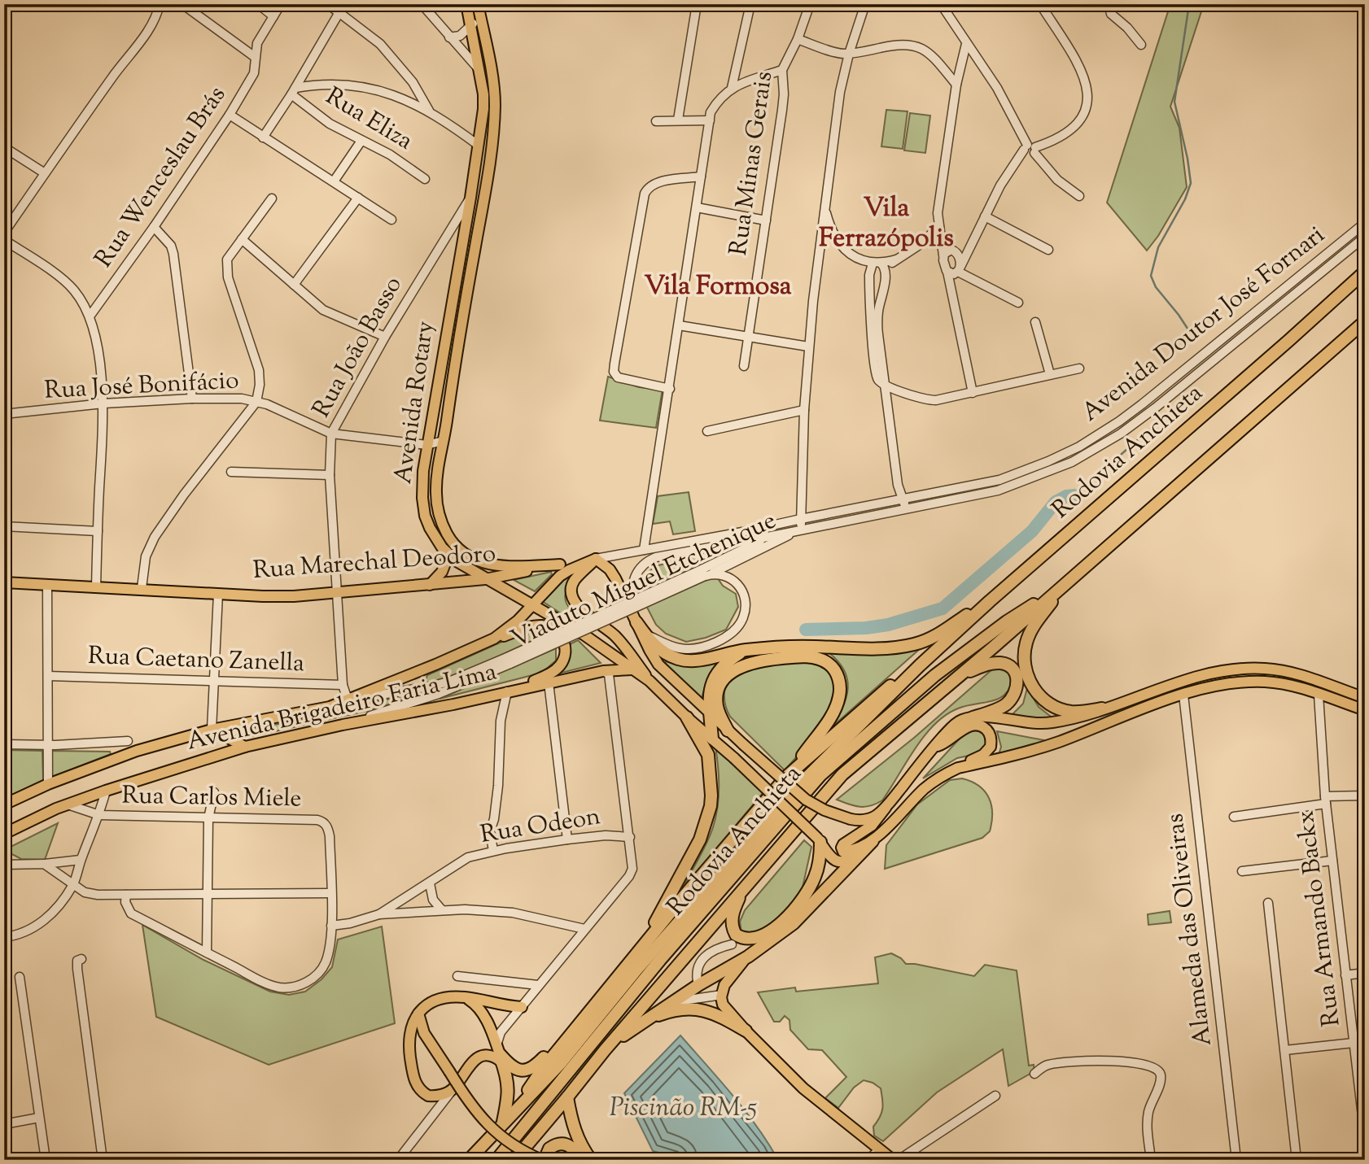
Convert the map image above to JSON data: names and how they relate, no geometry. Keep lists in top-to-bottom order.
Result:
{
  "streets": {
    "highway": ["Rodovia Anchieta"],
    "main road": ["Avenida Rotary", "Rua Marechal Deodoro", "Avenida Brigadeiro Faria Lima"],
    "street": [
      "Rua Eliza",
      "Rua Minas Gerais",
      "Rua Wenceslau Brás",
      "Avenida Doutor José Fornari",
      "Rua João Basso",
      "Rua José Bonifácio",
      "Viaduto Miguel Etchenique",
      "Rua Caetano Zanella",
      "Rua Carlos Miele",
      "Rua Odeon",
      "Rua Armando Backx",
      "Alameda das Oliveiras"
    ]
  },
  "crossings": [
    ["Avenida Doutor José Fornari", "Rua Marechal Deodoro"],
    ["Avenida Doutor José Fornari", "Viaduto Miguel Etchenique"],
    ["Rua João Basso", "Rua José Bonifácio"],
    ["Rua João Basso", "Avenida Rotary"],
    ["Rua João Basso", "Rua Marechal Deodoro"],
    ["Rua João Basso", "Rua Caetano Zanella"],
    ["Rua João Basso", "Avenida Brigadeiro Faria Lima"],
    ["Rua José Bonifácio", "Avenida Rotary"],
    ["Avenida Rotary", "Rua Marechal Deodoro"],
    ["Avenida Rotary", "Avenida Brigadeiro Faria Lima"],
    ["Viaduto Miguel Etchenique", "Avenida Brigadeiro Faria Lima"],
    ["Avenida Brigadeiro Faria Lima", "Rua Carlos Miele"]
  ],
  "districts": ["Vila Ferrazópolis", "Vila Formosa"],
  "water": ["Piscinão RM-5"]
}
